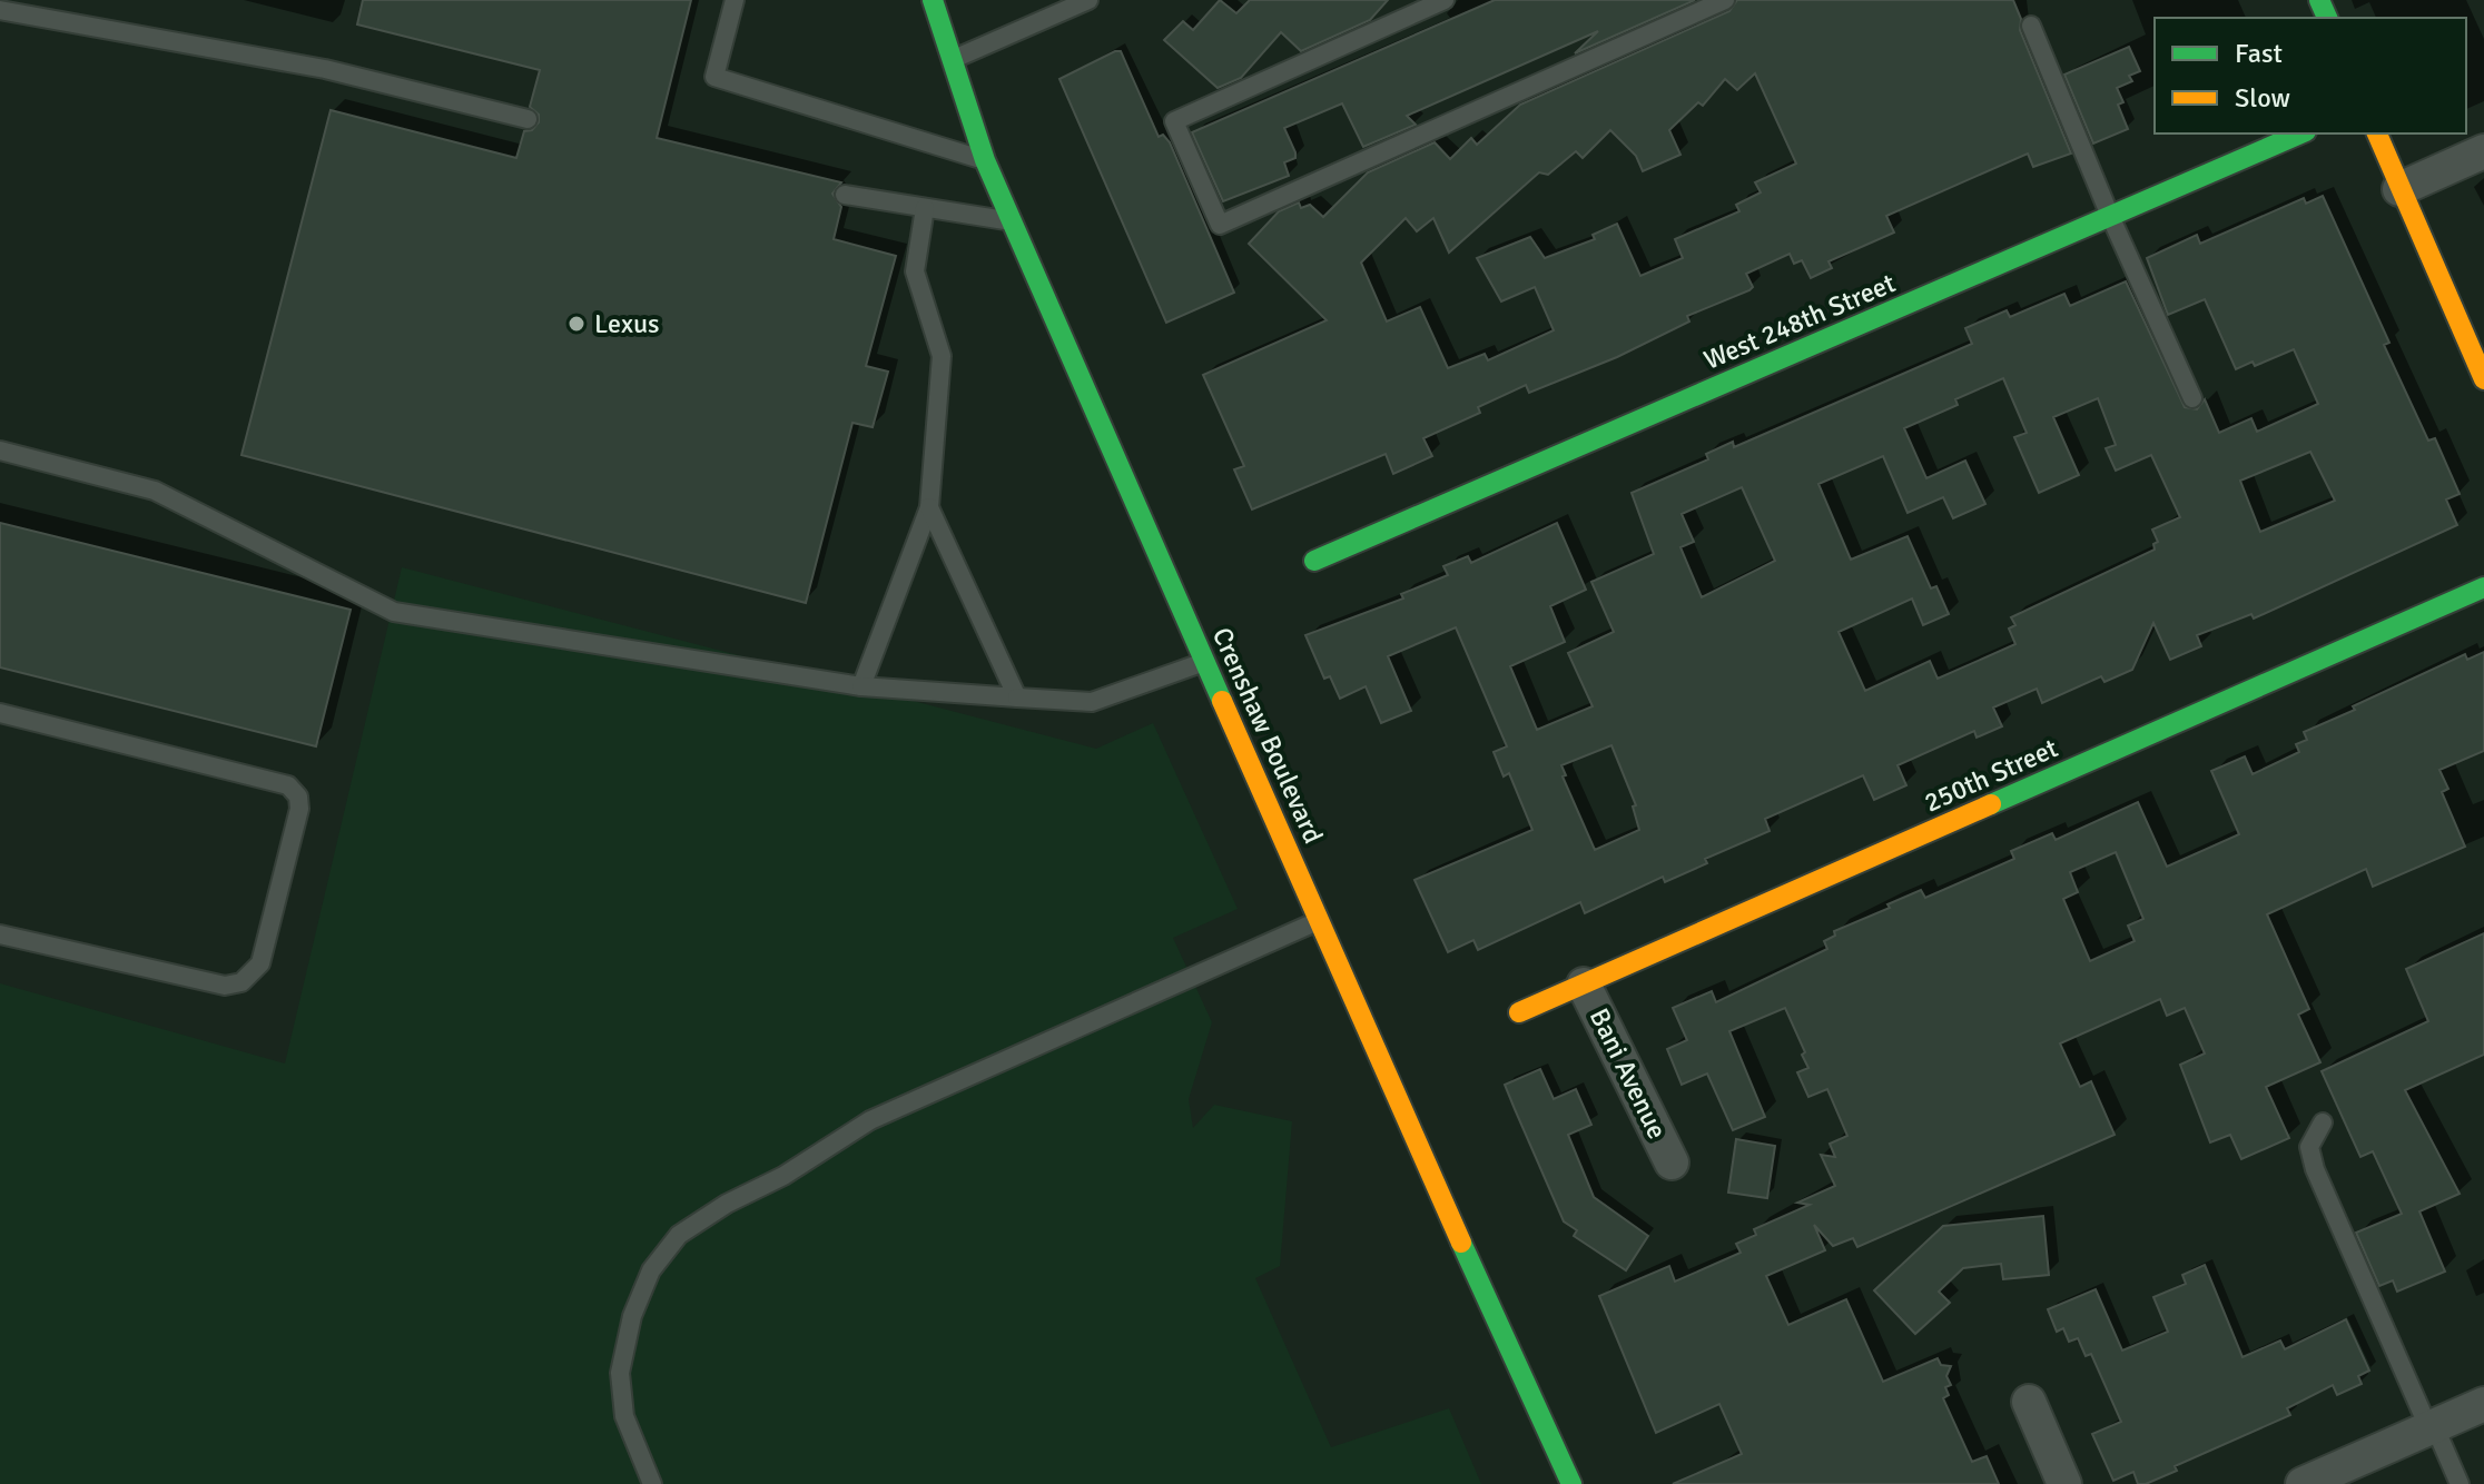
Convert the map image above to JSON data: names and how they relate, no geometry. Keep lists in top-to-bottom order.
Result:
{
  "streets": {
    "street": [
      "West 248th Street",
      "Crenshaw Boulevard",
      "250th Street",
      "Bani Avenue"
    ]
  },
  "crossings": [
    ["250th Street", "Bani Avenue"]
  ],
  "places": ["Lexus"],
  "legend": ["Fast", "Slow"]
}
